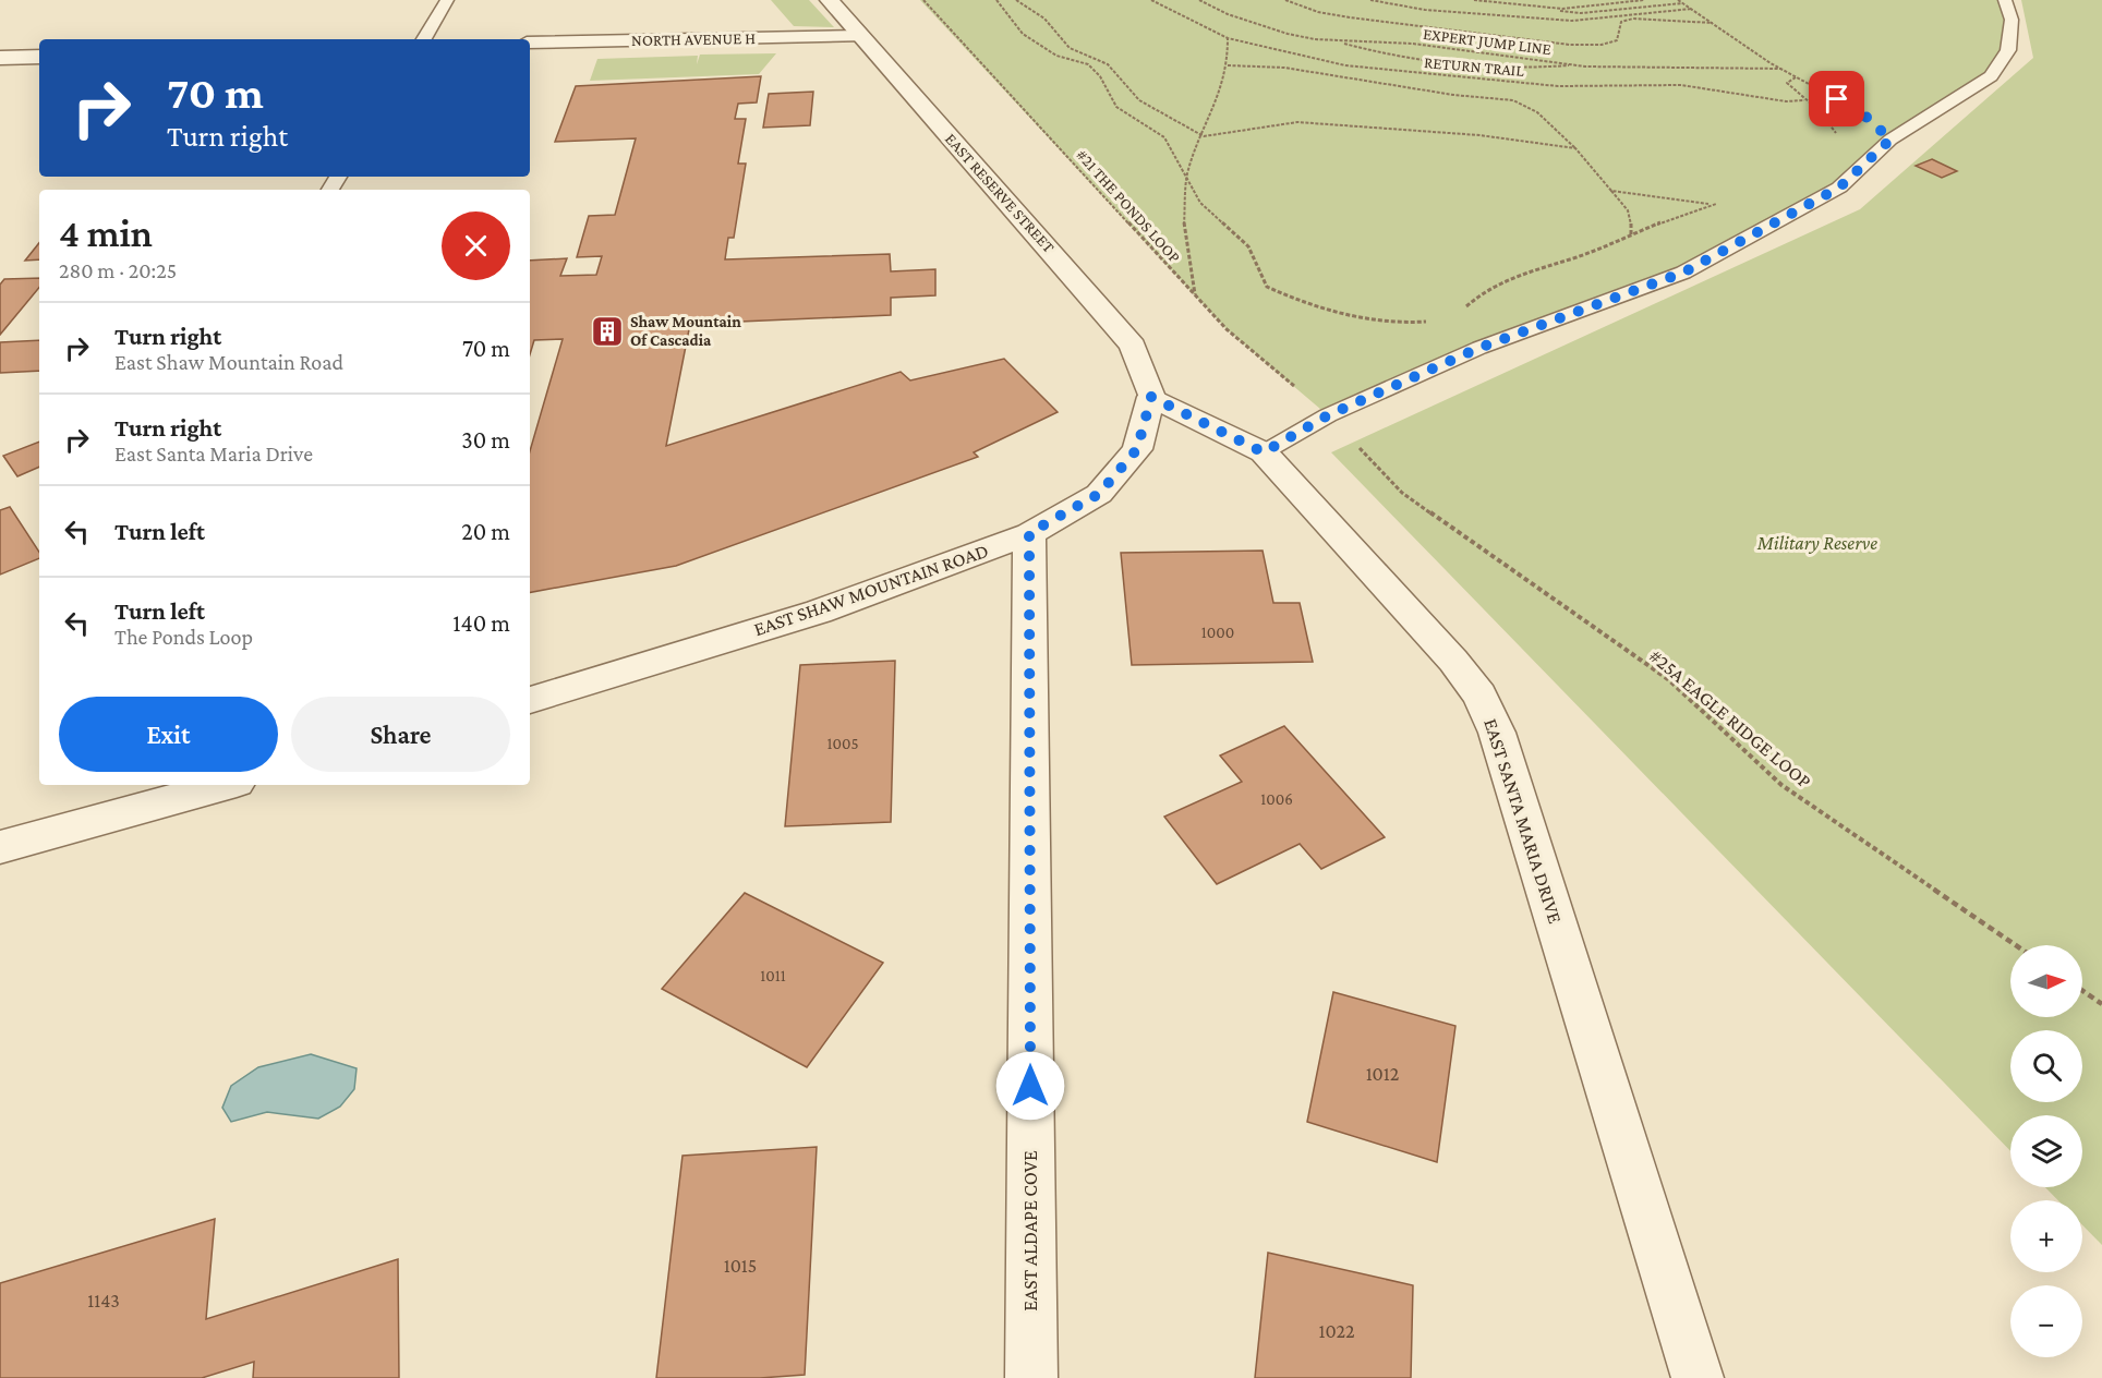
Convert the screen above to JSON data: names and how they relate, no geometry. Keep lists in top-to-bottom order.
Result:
{
  "streets": {
    "street": [
      "NORTH AVENUE H",
      "EAST RESERVE STREET",
      "EAST SHAW MOUNTAIN ROAD",
      "EAST SANTA MARIA DRIVE",
      "EAST ALDAPE COVE"
    ],
    "path": [
      "EXPERT JUMP LINE",
      "RETURN TRAIL",
      "#21 THE PONDS LOOP",
      "#25A EAGLE RIDGE LOOP"
    ]
  },
  "crossings": [
    ["NORTH AVENUE H", "EAST RESERVE STREET"],
    ["EAST RESERVE STREET", "EAST SHAW MOUNTAIN ROAD"],
    ["EAST RESERVE STREET", "EAST SANTA MARIA DRIVE"],
    ["#21 THE PONDS LOOP", "#25A EAGLE RIDGE LOOP"],
    ["EAST SHAW MOUNTAIN ROAD", "EAST SANTA MARIA DRIVE"],
    ["EAST SHAW MOUNTAIN ROAD", "EAST ALDAPE COVE"]
  ],
  "parks": ["Military Reserve"],
  "places": {
    "building": ["Shaw Mountain Of Cascadia"]
  },
  "house_numbers": [
    "1000",
    "1005",
    "1006",
    "1011",
    "1012",
    "1015",
    "1143",
    "1022"
  ],
  "north": "right",
  "page": {
    "turn": ["70 m", "Turn right"],
    "heading": ["4 min", "280 m · 20:25"],
    "list": [
      {
        "name": "Turn right",
        "note": "East Shaw Mountain Road",
        "value": "70 m"
      },
      {
        "name": "Turn right",
        "note": "East Santa Maria Drive",
        "value": "30 m"
      },
      {
        "name": "Turn left",
        "value": "20 m"
      },
      {
        "name": "Turn left",
        "note": "The Ponds Loop",
        "value": "140 m"
      }
    ],
    "buttons": ["Exit", "Share"],
    "map_buttons": ["+", "−"]
  }
}
